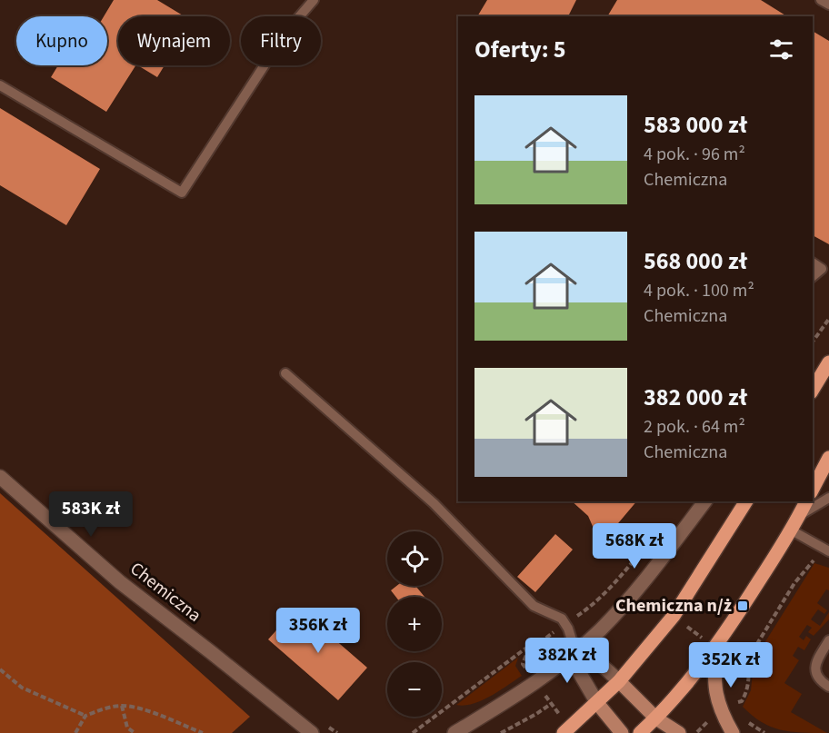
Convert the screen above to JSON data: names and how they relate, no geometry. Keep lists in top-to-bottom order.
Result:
{
  "streets": {
    "street": ["Chemiczna"]
  },
  "places": {
    "transit": ["Chemiczna n/ż"]
  },
  "page": {
    "chip": ["Kupno", "Wynajem", "Filtry"],
    "heading": "Oferty: 5",
    "list": [
      {
        "name": "583 000 zł",
        "note": "4 pok. · 96 m² · Chemiczna"
      },
      {
        "name": "568 000 zł",
        "note": "4 pok. · 100 m² · Chemiczna"
      },
      {
        "name": "382 000 zł",
        "note": "2 pok. · 64 m² · Chemiczna"
      }
    ],
    "price": [
      "583K zł",
      "568K zł",
      "356K zł",
      "382K zł",
      "352K zł"
    ],
    "map_buttons": ["+", "−"]
  }
}
